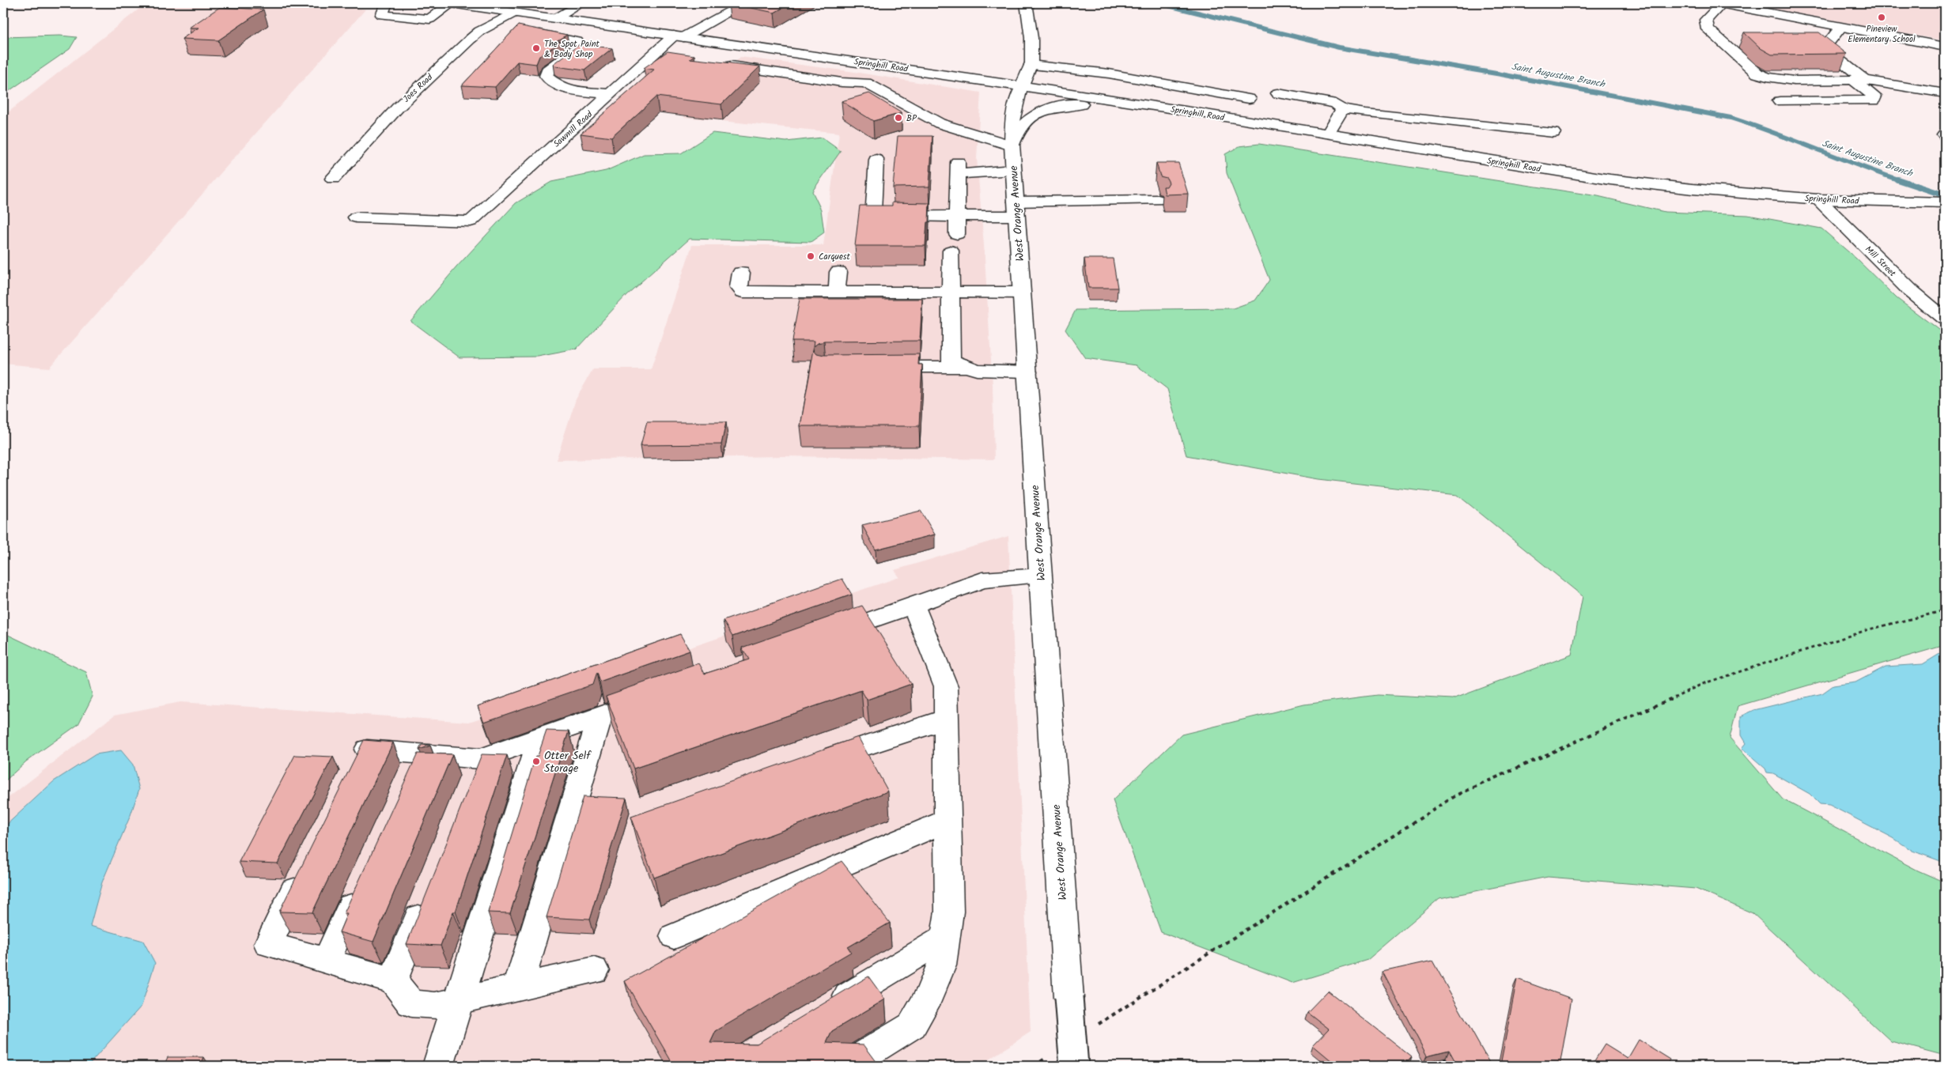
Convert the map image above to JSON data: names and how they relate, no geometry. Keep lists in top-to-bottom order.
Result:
{
  "streets": {
    "main road": [
      "Springhill Road",
      "Joes Road",
      "Sawmill Road",
      "West Orange Avenue",
      "Mill Street"
    ]
  },
  "crossings": [
    ["Springhill Road", "Joes Road"],
    ["Springhill Road", "Sawmill Road"],
    ["Springhill Road", "West Orange Avenue"],
    ["Springhill Road", "Mill Street"]
  ],
  "water": ["Saint Augustine Branch"],
  "places": [
    "Pineview Elementary School",
    "The Spot Paint & Body Shop",
    "BP",
    "Carquest",
    "Otter Self Storage"
  ]
}
